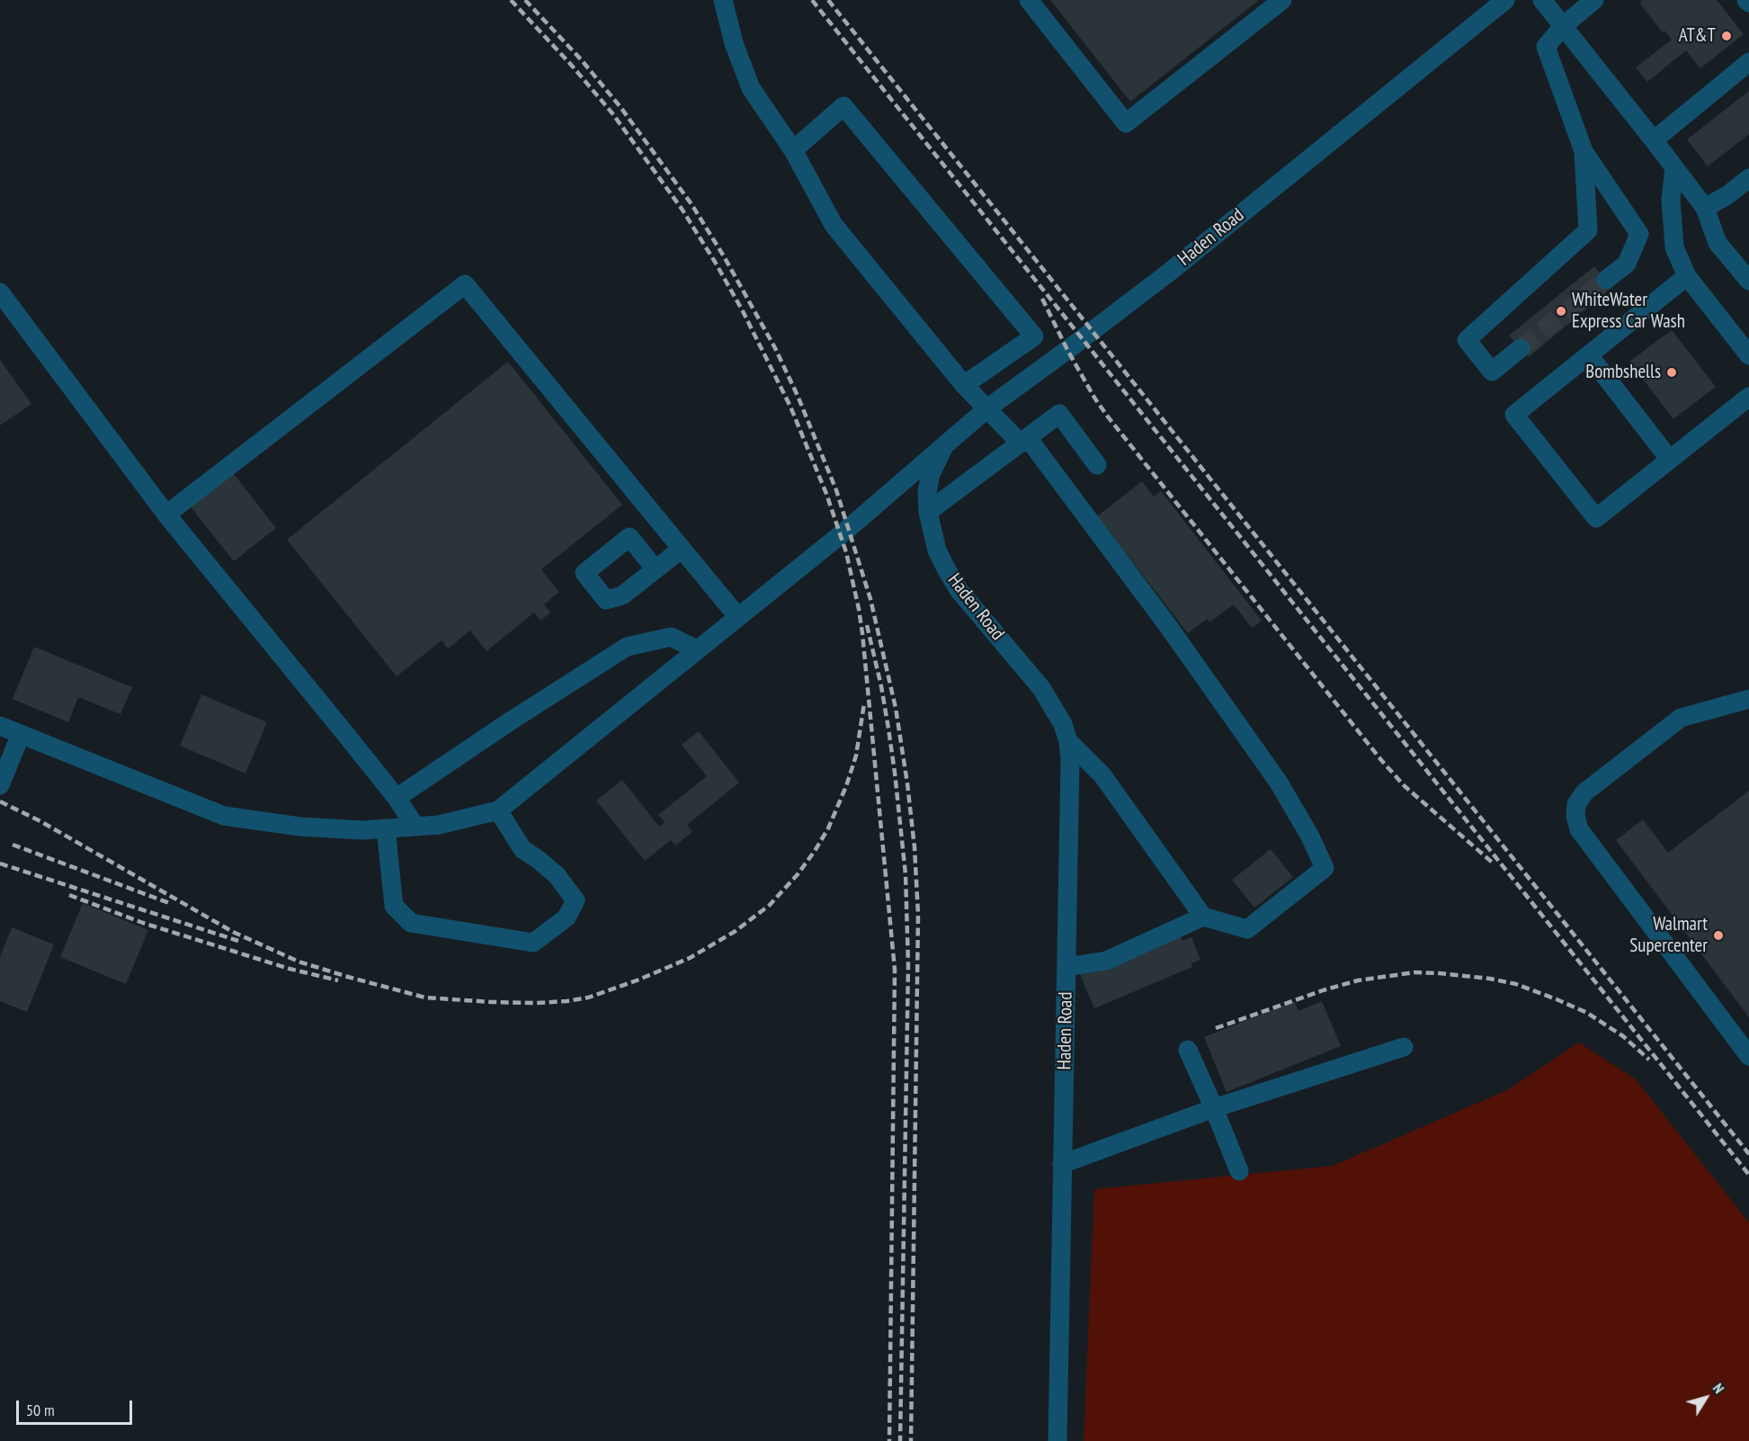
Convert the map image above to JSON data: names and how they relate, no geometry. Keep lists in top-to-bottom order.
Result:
{
  "streets": {
    "street": ["Haden Road"]
  },
  "places": [
    "AT&T",
    "WhiteWater Express Car Wash",
    "Bombshells",
    "Walmart Supercenter"
  ],
  "scale_bar": "50 m",
  "north": "top right"
}
